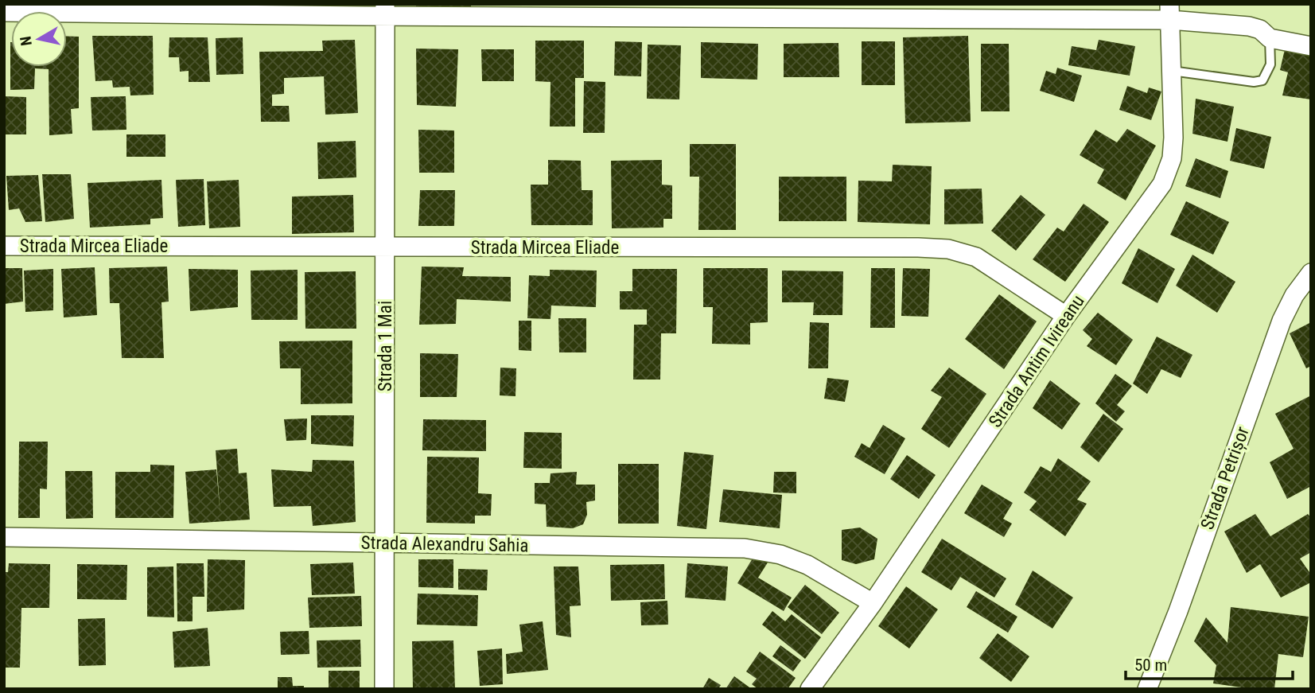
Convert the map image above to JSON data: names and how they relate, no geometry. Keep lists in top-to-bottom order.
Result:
{
  "streets": {
    "street": [
      "Strada Mircea Eliade",
      "Strada 1 Mai",
      "Strada Antim Ivireanu",
      "Strada Petrișor",
      "Strada Alexandru Sahia"
    ]
  },
  "crossings": [
    ["Strada Mircea Eliade", "Strada 1 Mai"],
    ["Strada Mircea Eliade", "Strada Antim Ivireanu"],
    ["Strada 1 Mai", "Strada Alexandru Sahia"],
    ["Strada Antim Ivireanu", "Strada Alexandru Sahia"]
  ],
  "scale_bar": "50 m",
  "north": "left"
}
